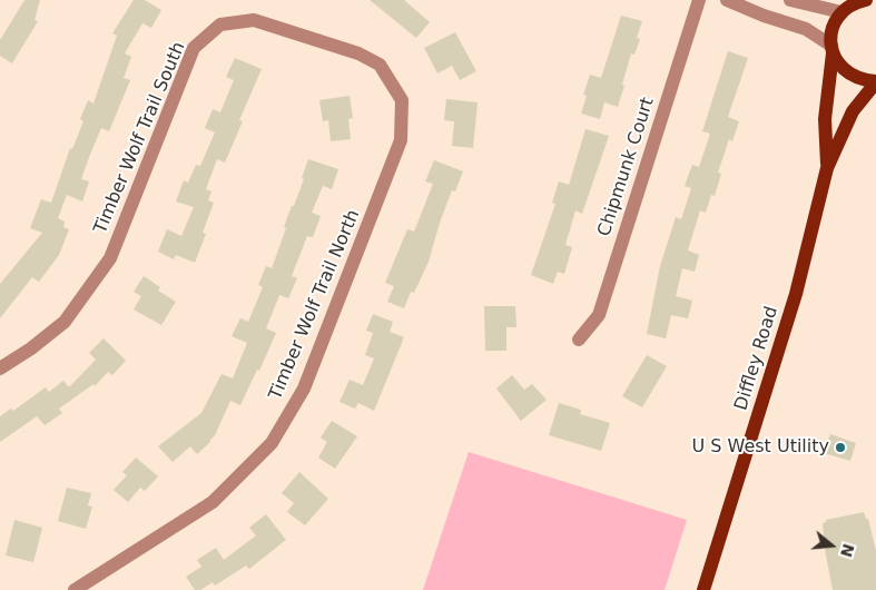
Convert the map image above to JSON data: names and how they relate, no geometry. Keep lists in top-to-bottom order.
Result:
{
  "streets": {
    "main road": ["Diffley Road"],
    "street": ["Timber Wolf Trail South", "Chipmunk Court", "Timber Wolf Trail North"]
  },
  "crossings": [
    ["Timber Wolf Trail South", "Timber Wolf Trail North"]
  ],
  "places": ["U S West Utility"],
  "north": "right"
}
